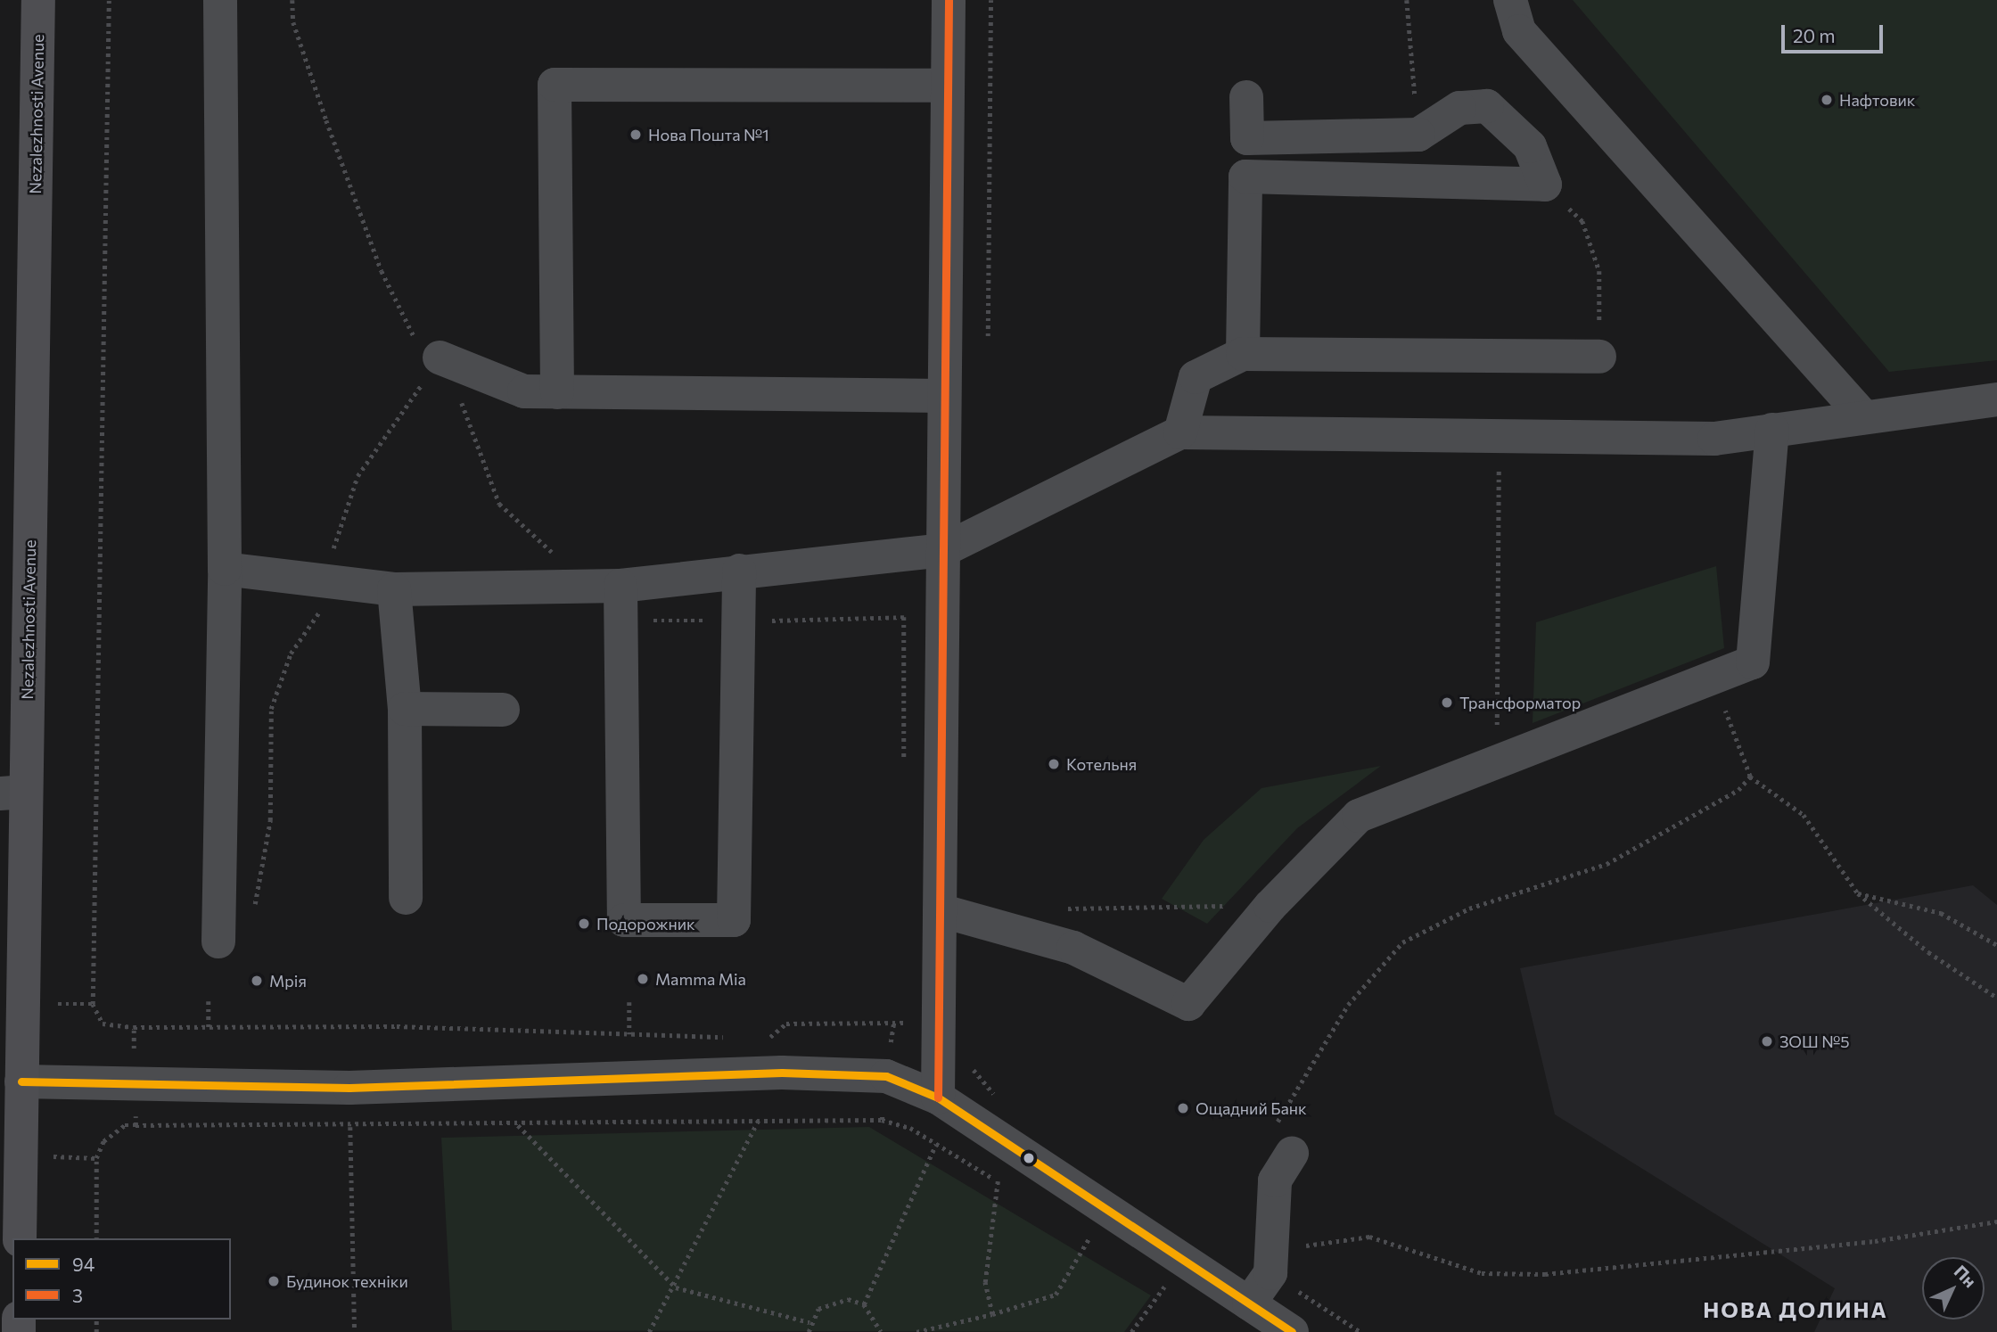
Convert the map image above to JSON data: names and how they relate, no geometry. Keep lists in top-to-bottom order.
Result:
{
  "streets": {
    "main road": ["Nezalezhnosti Avenue"]
  },
  "districts": ["НОВА ДОЛИНА"],
  "places": [
    "Нафтовик",
    "Нова Пошта №1",
    "Трансформатор",
    "Котельня",
    "Подорожник",
    "Mamma Mia",
    "Мрія",
    "ЗОШ №5",
    "Ощадний Банк",
    "Будинок техніки"
  ],
  "lines": ["transit line 3", "transit line 94"],
  "legend": ["94", "3"],
  "scale_bar": "20 m",
  "north": "top right"
}
